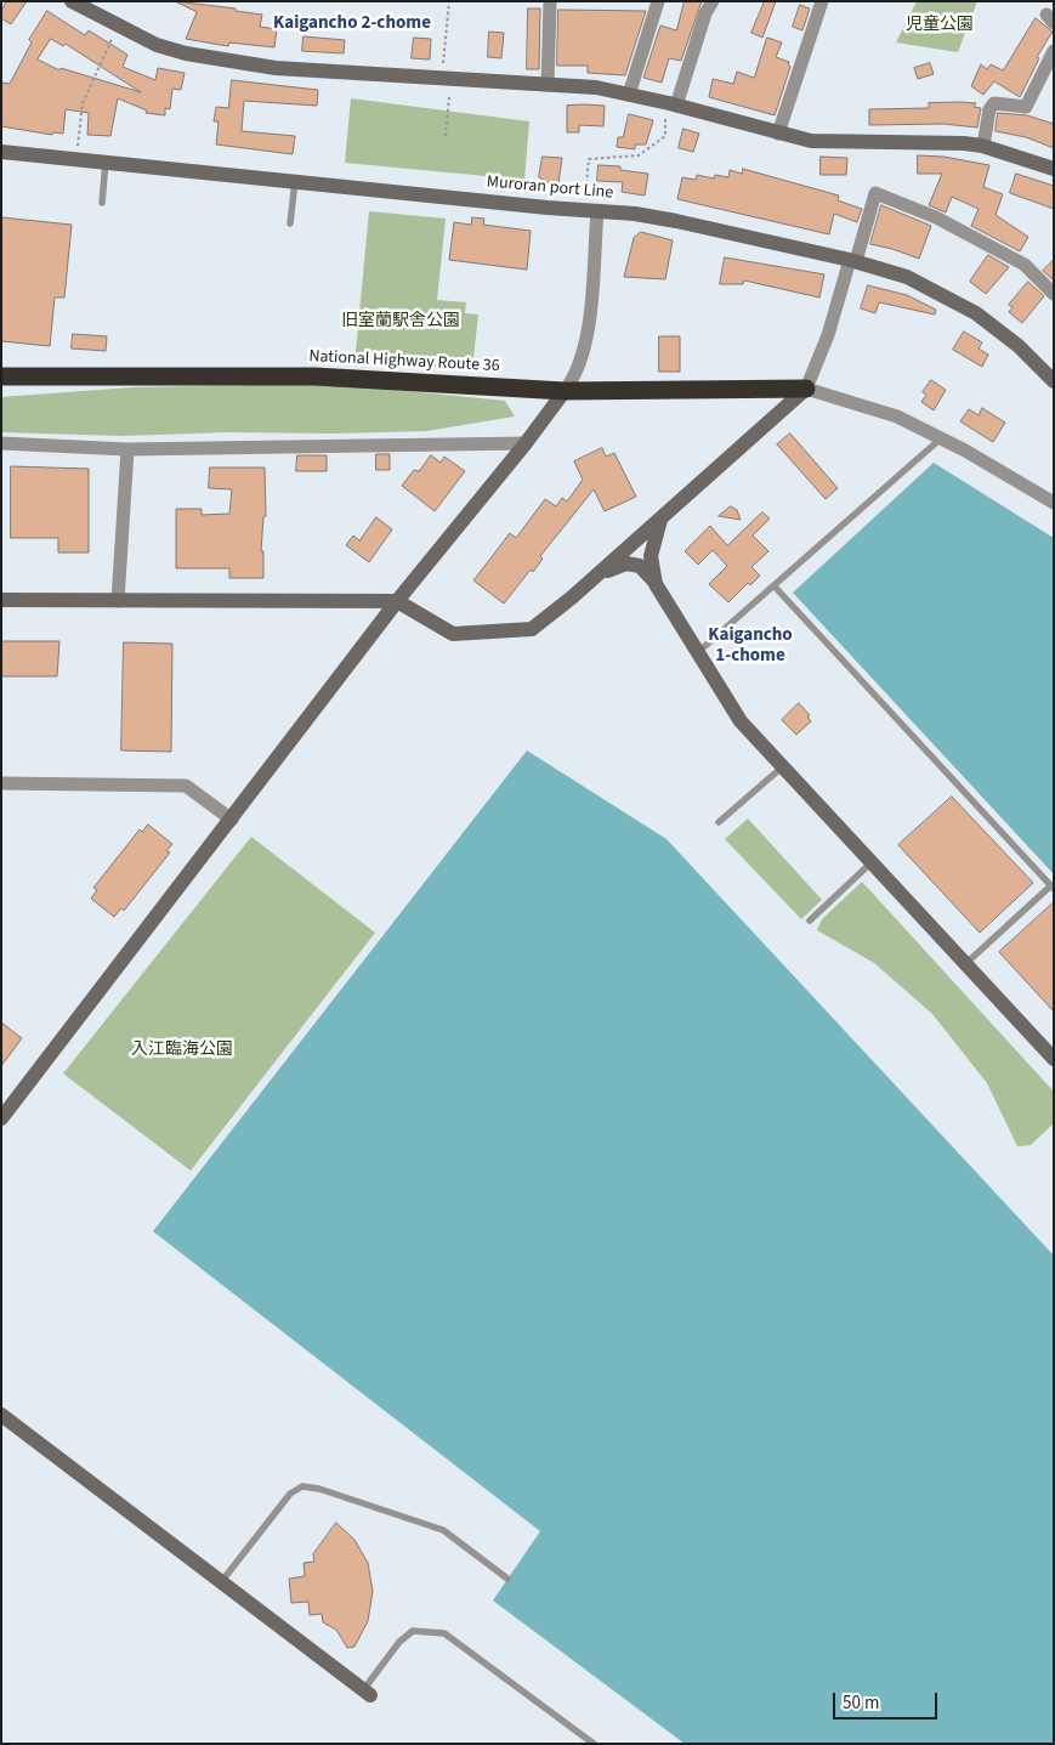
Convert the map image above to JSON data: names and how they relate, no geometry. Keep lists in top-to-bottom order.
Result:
{
  "streets": {
    "highway": ["National Highway Route 36"],
    "street": ["Muroran port Line"]
  },
  "districts": ["Kaigancho 2-chome", "Kaigancho 1-chome"],
  "parks": ["児童公園", "旧室蘭駅舎公園", "入江臨海公園"],
  "scale_bar": "50 m"
}
